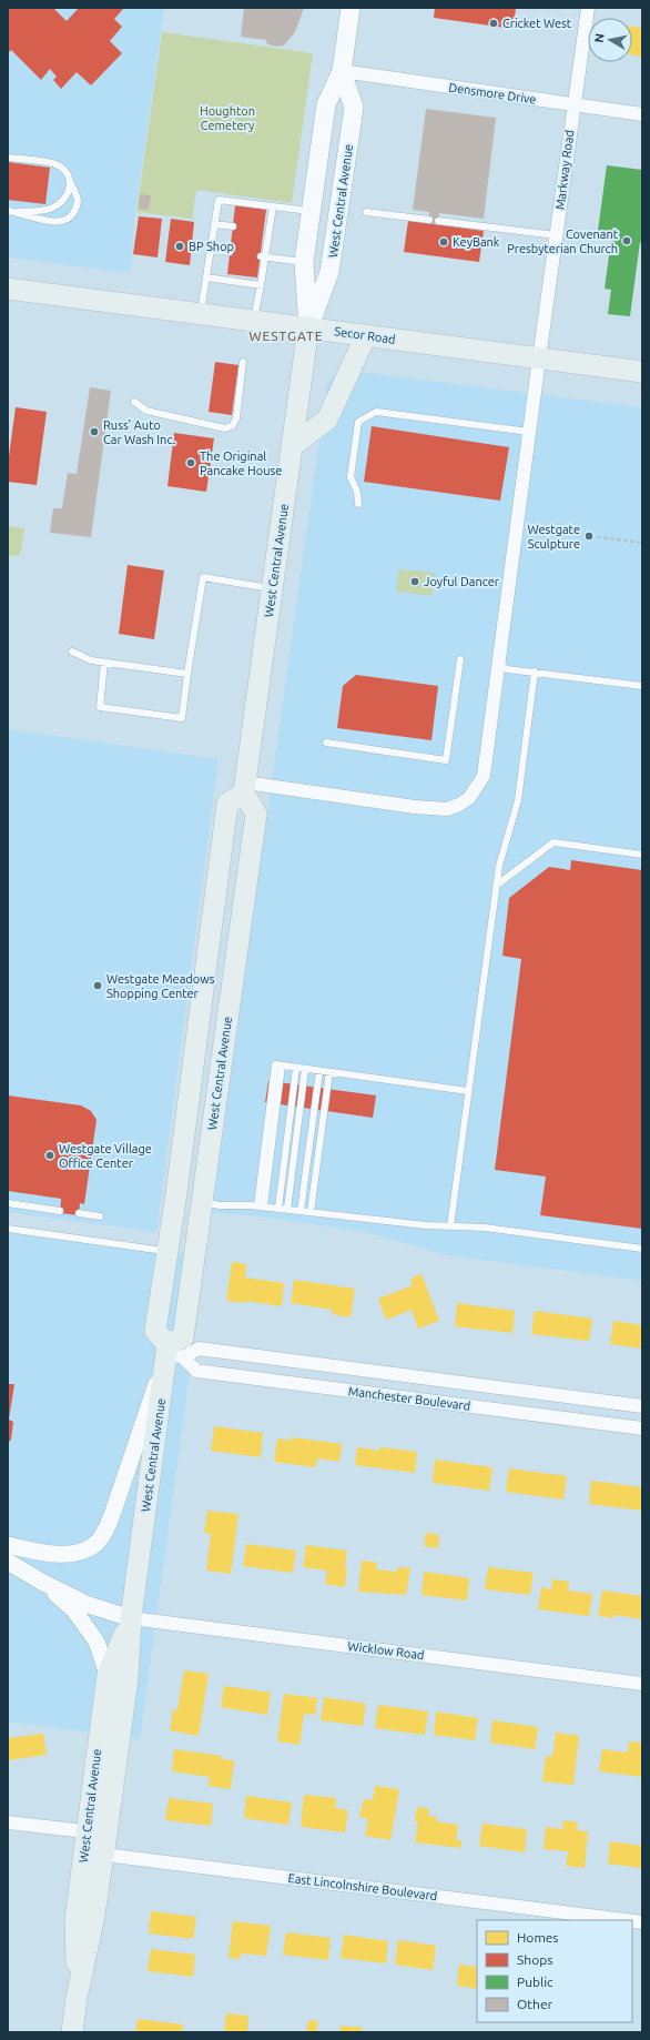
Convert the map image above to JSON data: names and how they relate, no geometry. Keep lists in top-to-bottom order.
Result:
{
  "streets": {
    "main road": ["West Central Avenue", "Secor Road"],
    "street": [
      "Densmore Drive",
      "Markway Road",
      "Manchester Boulevard",
      "Wicklow Road",
      "East Lincolnshire Boulevard"
    ]
  },
  "crossings": [
    ["Densmore Drive", "Markway Road"],
    ["Densmore Drive", "West Central Avenue"],
    ["Markway Road", "West Central Avenue"],
    ["Markway Road", "Secor Road"],
    ["West Central Avenue", "Secor Road"],
    ["West Central Avenue", "Manchester Boulevard"],
    ["West Central Avenue", "Wicklow Road"],
    ["West Central Avenue", "East Lincolnshire Boulevard"]
  ],
  "districts": ["WESTGATE"],
  "parks": ["Houghton Cemetery"],
  "places": [
    "Cricket West",
    "Covenant Presbyterian Church",
    "KeyBank",
    "BP Shop",
    "Russ' Auto Car Wash Inc.",
    "The Original Pancake House",
    "Westgate Sculpture",
    "Joyful Dancer",
    "Westgate Meadows Shopping Center",
    "Westgate Village Office Center"
  ],
  "legend": [
    "Homes",
    "Shops",
    "Public",
    "Other"
  ],
  "north": "left"
}
